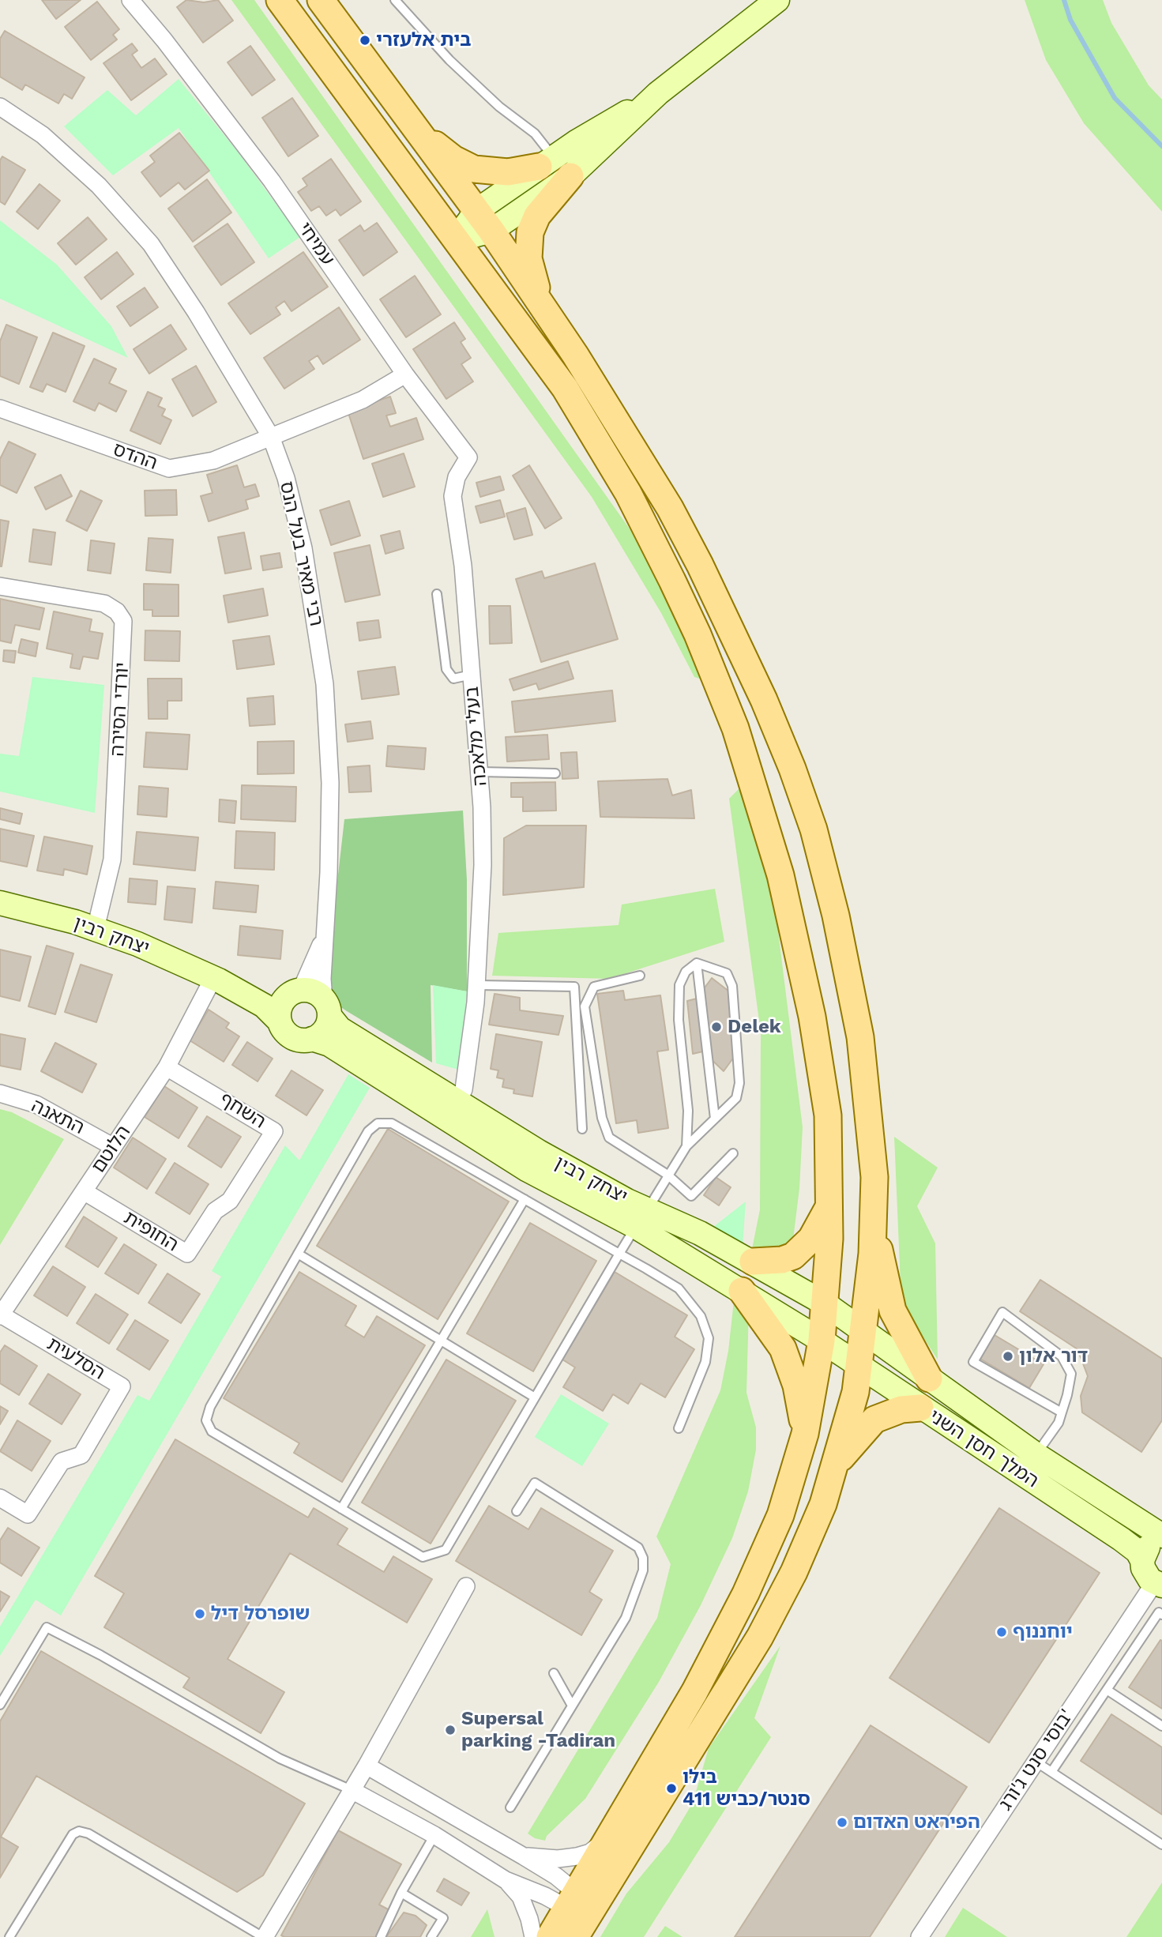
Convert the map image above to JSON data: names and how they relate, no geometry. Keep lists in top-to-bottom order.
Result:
{
  "streets": {
    "street": [
      "עמיחי",
      "ההדס",
      "רבי מאיר בעל הנס",
      "יורדי הסירה",
      "בעלי מלאכה",
      "יצחק רבין",
      "השחף",
      "התאנה",
      "הלוטם",
      "החופית",
      "הסלעית",
      "המלך חסן השני",
      "בוסי סנט ג'ורג'"
    ]
  },
  "crossings": [
    ["עמיחי", "בעלי מלאכה"],
    ["ההדס", "רבי מאיר בעל הנס"],
    ["רבי מאיר בעל הנס", "יצחק רבין"],
    ["יורדי הסירה", "יצחק רבין"],
    ["בעלי מלאכה", "יצחק רבין"],
    ["יצחק רבין", "הלוטם"],
    ["יצחק רבין", "המלך חסן השני"],
    ["השחף", "הלוטם"],
    ["השחף", "החופית"],
    ["התאנה", "הלוטם"],
    ["הלוטם", "החופית"],
    ["הלוטם", "הסלעית"],
    ["המלך חסן השני", "בוסי סנט ג'ורג'"]
  ],
  "places": [
    "בית אלעזרי",
    "Delek",
    "דור אלון",
    "שופרסל דיל",
    "יוחננוף",
    "Supersal parking -Tadiran",
    "בילו סנטר/כביש 411",
    "הפיראט האדום"
  ]
}
